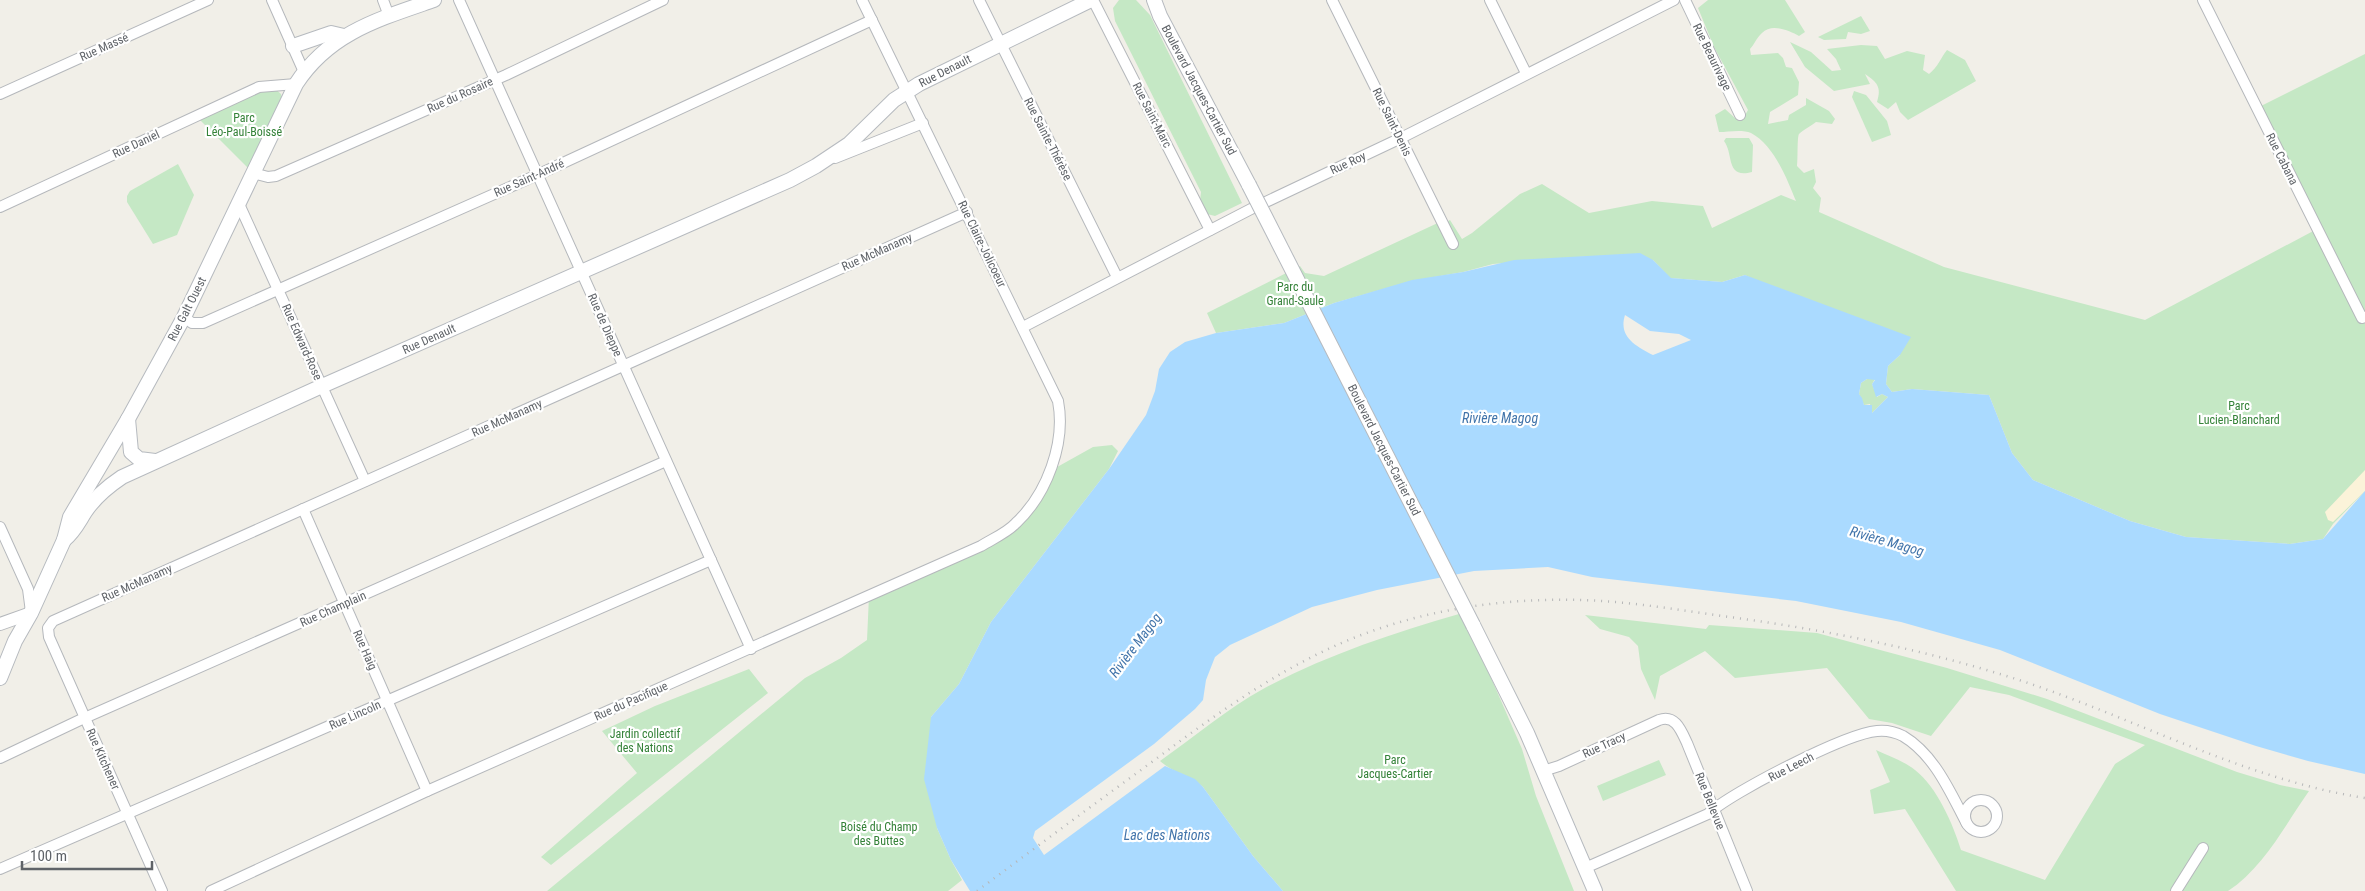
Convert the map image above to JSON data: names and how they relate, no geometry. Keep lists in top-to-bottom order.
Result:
{
  "streets": {
    "main road": ["Rue Denault", "Boulevard Jacques-Cartier Sud", "Rue Galt Ouest"],
    "street": [
      "Rue Massé",
      "Rue Beaurivage",
      "Rue du Rosaire",
      "Rue Saint-Marc",
      "Rue Saint-Denis",
      "Rue Sainte-Thérèse",
      "Rue Daniel",
      "Rue Cabana",
      "Rue Roy",
      "Rue Saint-André",
      "Rue Claire-Jolicoeur",
      "Rue McManamy",
      "Rue de Dieppe",
      "Rue Edward-Rose",
      "Rue Champlain",
      "Rue Haig",
      "Rue du Pacifique",
      "Rue Lincoln",
      "Rue Tracy",
      "Rue Kitchener",
      "Rue Leech",
      "Rue Bellevue"
    ]
  },
  "crossings": [
    ["Rue Denault", "Rue Saint-Marc"],
    ["Rue Denault", "Rue Sainte-Thérèse"],
    ["Rue Denault", "Rue Claire-Jolicoeur"],
    ["Rue Denault", "Rue Galt Ouest"],
    ["Rue Denault", "Rue de Dieppe"],
    ["Rue Denault", "Rue Edward-Rose"],
    ["Boulevard Jacques-Cartier Sud", "Rue Tracy"],
    ["Boulevard Jacques-Cartier Sud", "Rue Leech"],
    ["Rue du Rosaire", "Rue Galt Ouest"],
    ["Rue du Rosaire", "Rue de Dieppe"],
    ["Rue Saint-Marc", "Rue Roy"],
    ["Rue Saint-Denis", "Rue Roy"],
    ["Rue Sainte-Thérèse", "Rue Roy"],
    ["Rue Daniel", "Rue Galt Ouest"],
    ["Rue Roy", "Rue Claire-Jolicoeur"],
    ["Rue Saint-André", "Rue Claire-Jolicoeur"],
    ["Rue Saint-André", "Rue Galt Ouest"],
    ["Rue Saint-André", "Rue de Dieppe"],
    ["Rue Saint-André", "Rue Edward-Rose"],
    ["Rue Claire-Jolicoeur", "Rue McManamy"],
    ["Rue Claire-Jolicoeur", "Rue du Pacifique"],
    ["Rue McManamy", "Rue de Dieppe"],
    ["Rue McManamy", "Rue Edward-Rose"],
    ["Rue McManamy", "Rue Haig"],
    ["Rue McManamy", "Rue Kitchener"],
    ["Rue Galt Ouest", "Rue Edward-Rose"],
    ["Rue de Dieppe", "Rue Champlain"],
    ["Rue de Dieppe", "Rue du Pacifique"],
    ["Rue de Dieppe", "Rue Lincoln"],
    ["Rue Champlain", "Rue Haig"],
    ["Rue Champlain", "Rue Kitchener"],
    ["Rue Haig", "Rue du Pacifique"],
    ["Rue Haig", "Rue Lincoln"],
    ["Rue Lincoln", "Rue Kitchener"],
    ["Rue Tracy", "Rue Bellevue"],
    ["Rue Leech", "Rue Bellevue"]
  ],
  "water": ["Rivière Magog", "Lac des Nations"],
  "parks": [
    "Parc Léo-Paul-Boissé",
    "Parc du Grand-Saule",
    "Parc Lucien-Blanchard",
    "Jardin collectif des Nations",
    "Parc Jacques-Cartier",
    "Boisé du Champ des Buttes"
  ],
  "scale_bar": "100 m"
}
